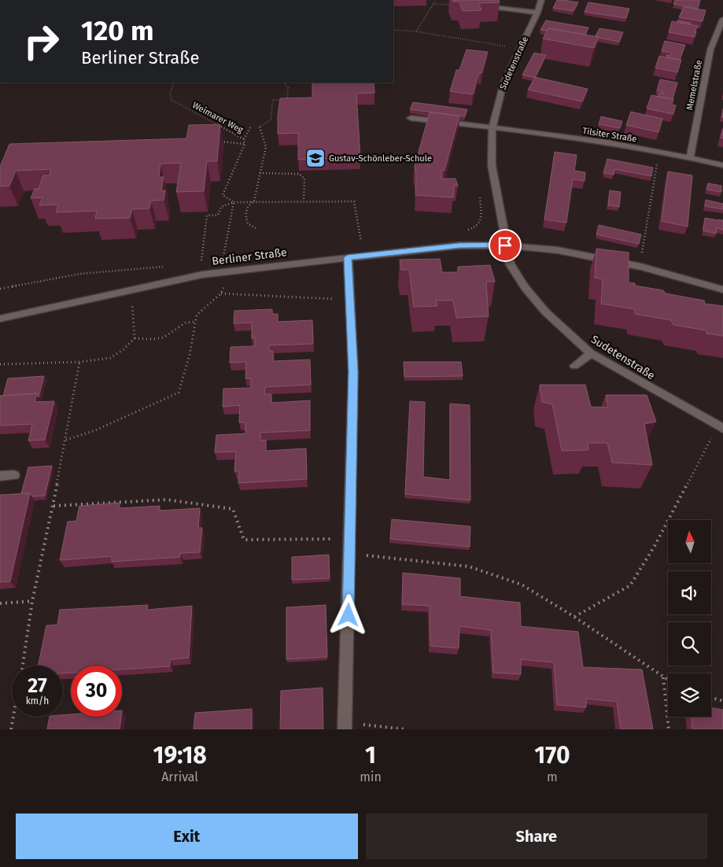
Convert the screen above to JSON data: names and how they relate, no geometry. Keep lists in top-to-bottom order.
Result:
{
  "streets": {
    "street": [
      "Sudetenstraße",
      "Memelstraße",
      "Tilsiter Straße",
      "Berliner Straße"
    ],
    "path": ["Weimarer Weg"]
  },
  "crossings": [
    ["Sudetenstraße", "Tilsiter Straße"],
    ["Sudetenstraße", "Berliner Straße"],
    ["Memelstraße", "Tilsiter Straße"]
  ],
  "places": {
    "school or university": ["Gustav-Schönleber-Schule"]
  },
  "north": "top",
  "page": {
    "turn": ["120 m", "Berliner Straße"],
    "speed": "27 km/h",
    "limit": "30",
    "eta": [
      "19:18",
      "Arrival",
      "1",
      "min",
      "170",
      "m"
    ],
    "buttons": ["Exit", "Share"]
  }
}
